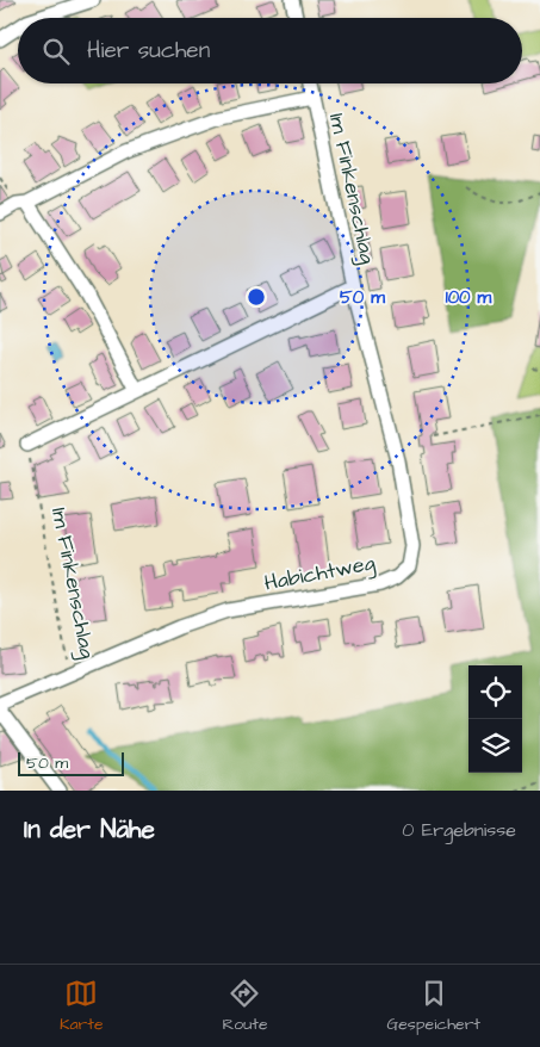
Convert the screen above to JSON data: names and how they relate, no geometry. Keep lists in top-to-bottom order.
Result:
{
  "streets": {
    "street": ["Im Finkenschlag", "Habichtweg"]
  },
  "crossings": [
    ["Im Finkenschlag", "Habichtweg"]
  ],
  "scale_bar": "50 m",
  "page": {
    "search": "Hier suchen",
    "scale": "50 m",
    "heading": ["In der Nähe", "0 Ergebnisse"],
    "nav": ["Karte", "Route", "Gespeichert"]
  },
  "rings": ["50 m", "100 m"]
}
